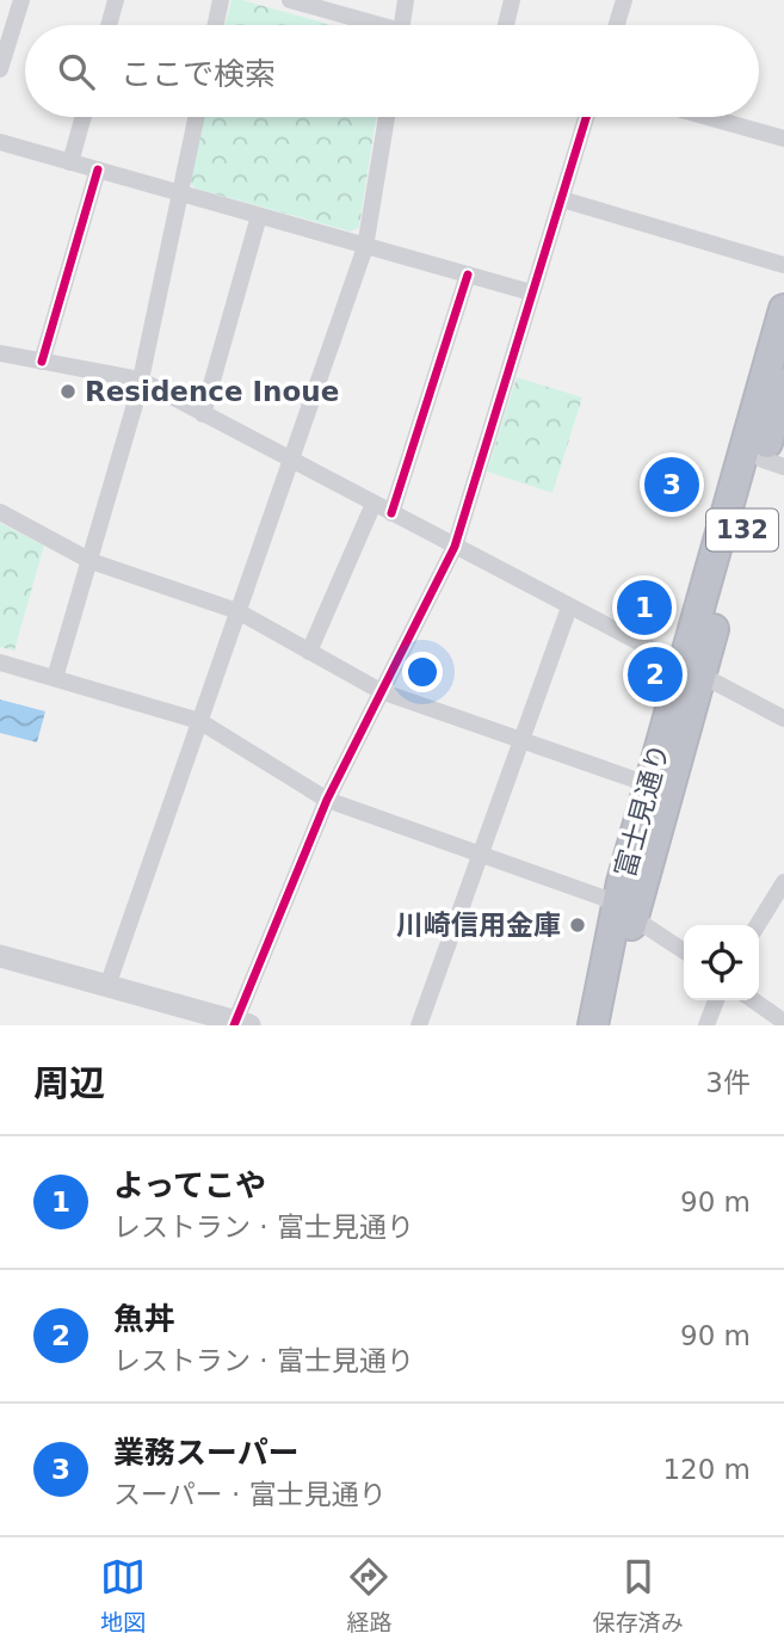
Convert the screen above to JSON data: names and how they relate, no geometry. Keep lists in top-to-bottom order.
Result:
{
  "streets": {
    "highway": ["132", "富士見通り"]
  },
  "places": ["Residence Inoue", "川崎信用金庫"],
  "page": {
    "search": "ここで検索",
    "pins": ["3", "1", "2"],
    "heading": ["周辺", "3件"],
    "list": [
      {
        "mark": "1",
        "name": "よってこや",
        "note": "レストラン · 富士見通り",
        "value": "90 m"
      },
      {
        "mark": "2",
        "name": "魚丼",
        "note": "レストラン · 富士見通り",
        "value": "90 m"
      },
      {
        "mark": "3",
        "name": "業務スーパー",
        "note": "スーパー · 富士見通り",
        "value": "120 m"
      }
    ],
    "nav": ["地図", "経路", "保存済み"]
  }
}
